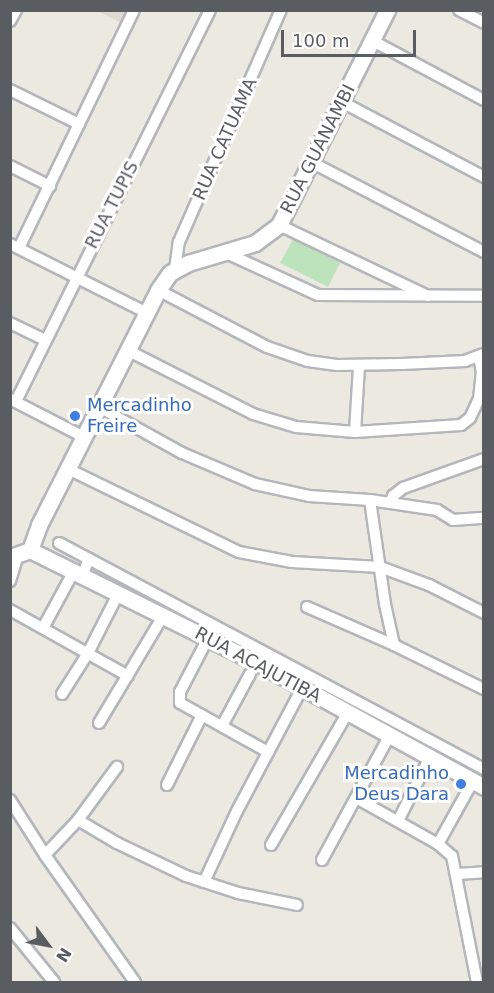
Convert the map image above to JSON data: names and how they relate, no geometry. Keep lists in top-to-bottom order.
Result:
{
  "streets": {
    "street": [
      "RUA CATUAMA",
      "RUA GUANAMBI",
      "RUA TUPIS",
      "RUA ACAJUTIBA"
    ]
  },
  "crossings": [
    ["RUA CATUAMA", "RUA GUANAMBI"]
  ],
  "places": ["Mercadinho Freire", "Mercadinho Deus Dara"],
  "scale_bar": "100 m",
  "north": "bottom right"
}
